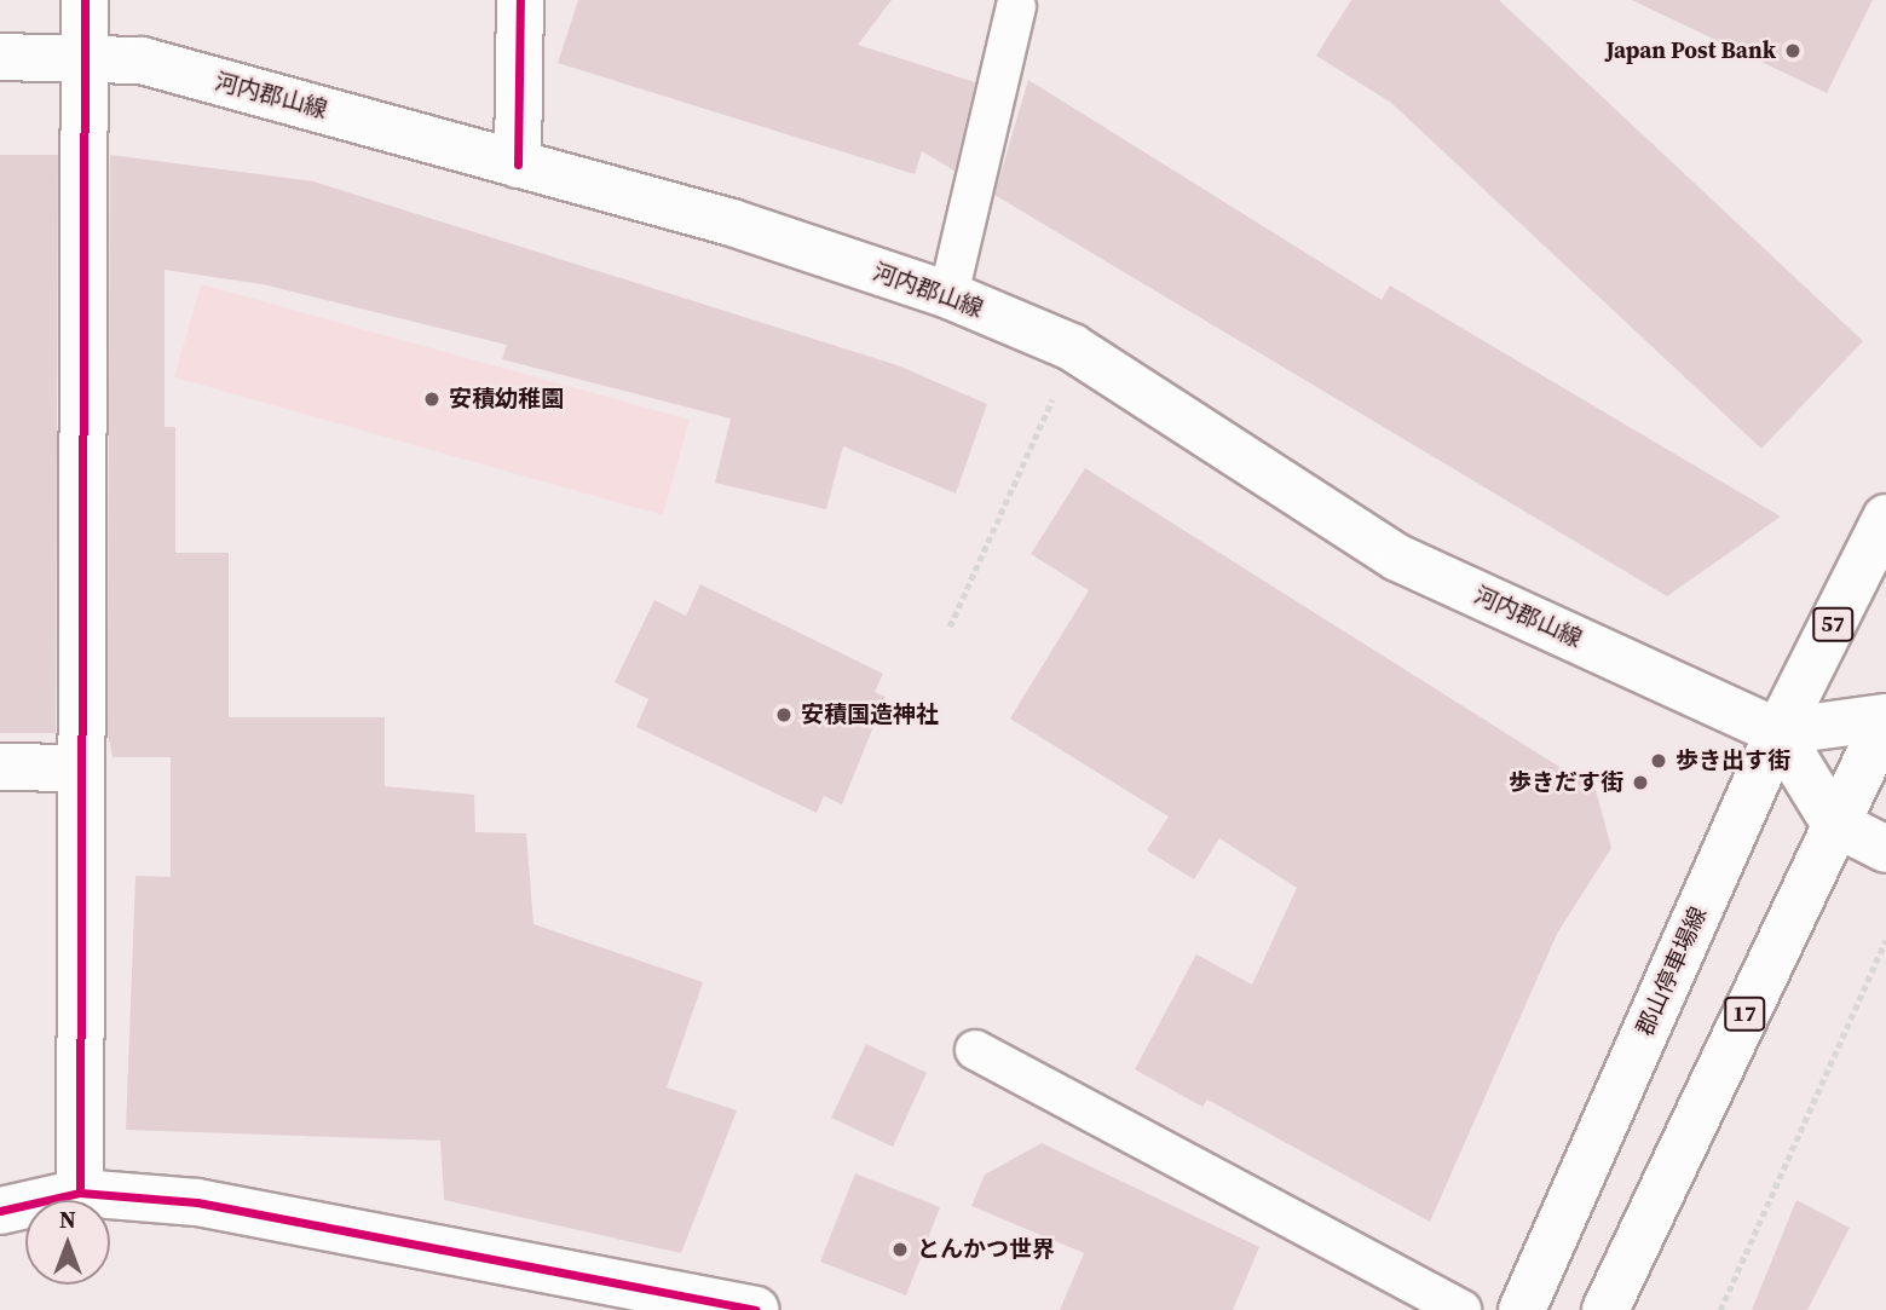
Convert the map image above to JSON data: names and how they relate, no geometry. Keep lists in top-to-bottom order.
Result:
{
  "streets": {
    "main road": [
      "河内郡山線",
      "57",
      "郡山停車場線",
      "17"
    ]
  },
  "crossings": [
    ["河内郡山線", "57"],
    ["河内郡山線", "郡山停車場線"],
    ["河内郡山線", "17"],
    ["57", "郡山停車場線"],
    ["57", "17"],
    ["郡山停車場線", "17"]
  ],
  "places": [
    "Japan Post Bank",
    "安積幼稚園",
    "安積国造神社",
    "歩き出す街",
    "歩きだす街",
    "とんかつ世界"
  ],
  "north": "top"
}
